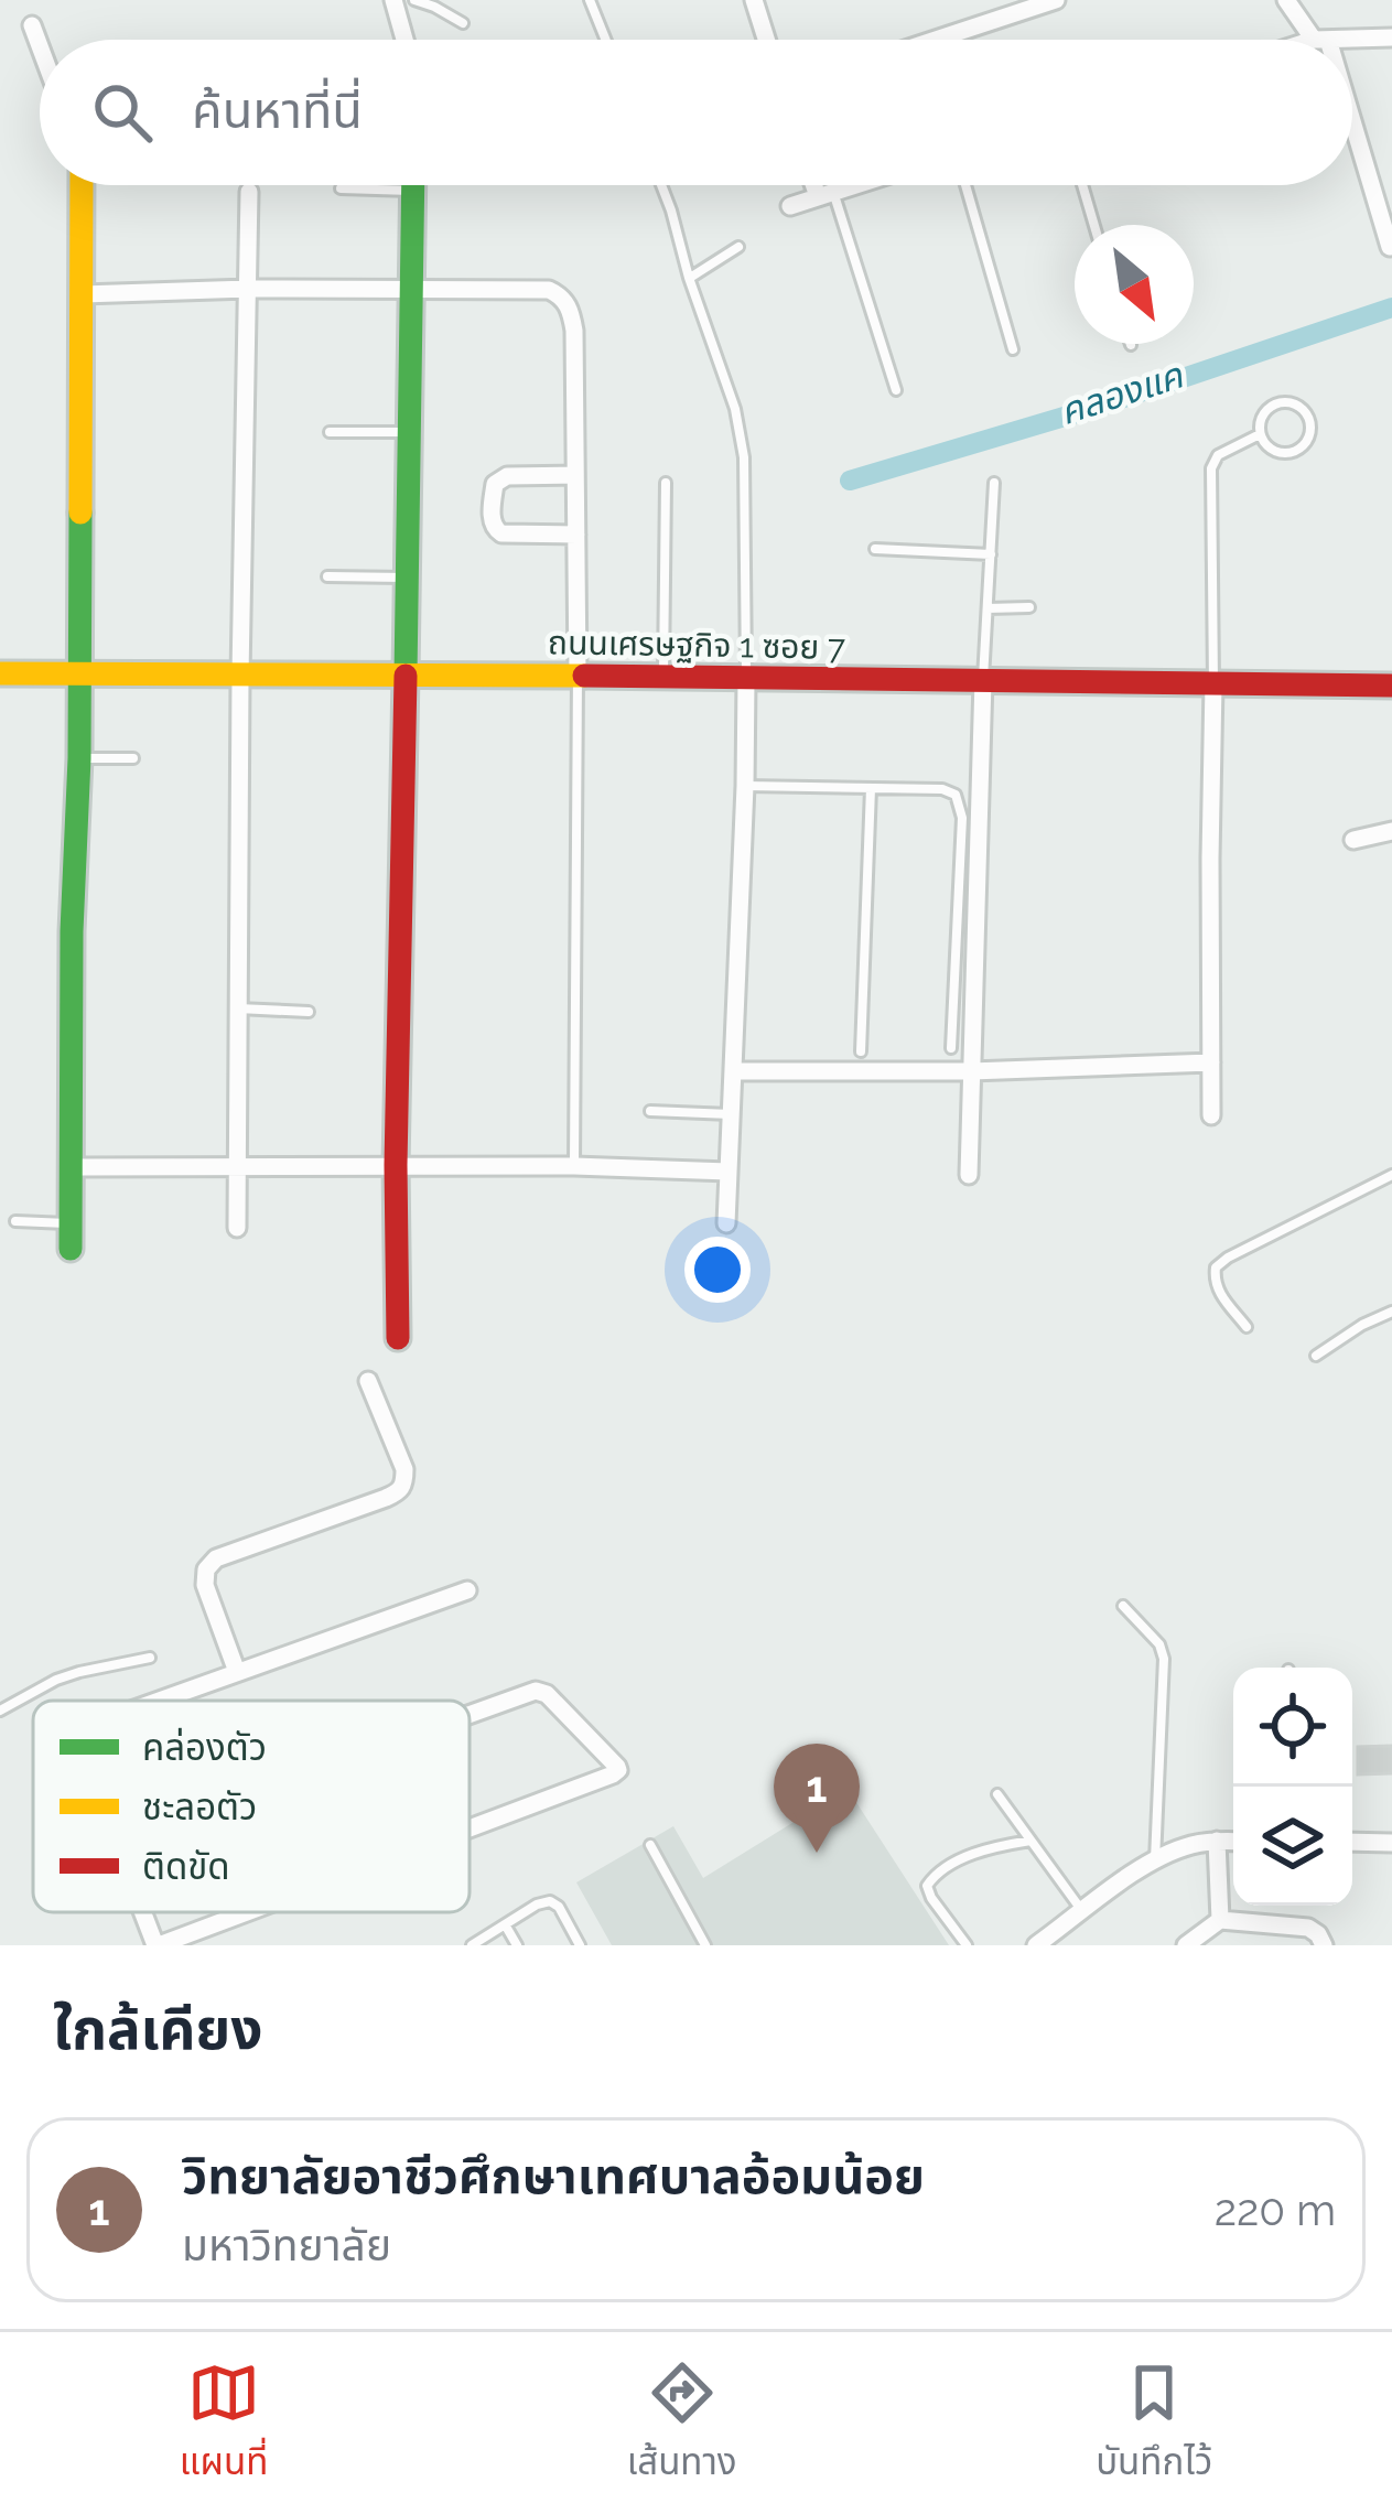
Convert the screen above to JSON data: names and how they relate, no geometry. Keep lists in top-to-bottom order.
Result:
{
  "streets": {
    "street": ["ถนนเศรษฐกิจ 1 ซอย 7"]
  },
  "water": ["คลองแค"],
  "legend": ["คล่องตัว", "ชะลอตัว", "ติดขัด"],
  "north": "bottom right",
  "page": {
    "search": "ค้นหาที่นี่",
    "pins": "1",
    "heading": "ใกล้เคียง",
    "list": [
      {
        "mark": "1",
        "name": "วิทยาลัยอาชีวศึกษาเทศบาลอ้อมน้อย",
        "note": "มหาวิทยาลัย",
        "value": "220 m"
      }
    ],
    "nav": ["แผนที่", "เส้นทาง", "บันทึกไว้"]
  }
}
